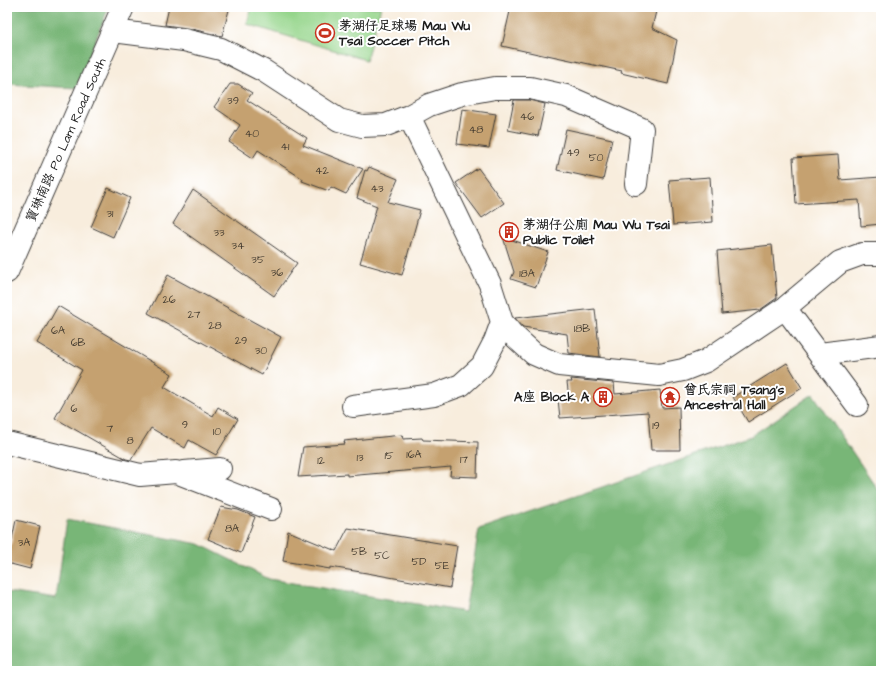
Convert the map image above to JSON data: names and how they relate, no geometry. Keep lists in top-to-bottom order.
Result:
{
  "streets": {
    "street": ["寶琳南路 Po Lam Road South"]
  },
  "places": {
    "sports": ["茅湖仔足球場 Mau Wu Tsai Soccer Pitch"],
    "building": ["茅湖仔公廁 Mau Wu Tsai Public Toilet", "A座 Block A"],
    "temple": ["曾氏宗祠 Tsang's Ancestral Hall"]
  },
  "house_numbers": [
    "39",
    "46",
    "48",
    "40",
    "41",
    "49",
    "50",
    "42",
    "43",
    "31",
    "33",
    "34",
    "35",
    "36",
    "18A",
    "26",
    "27",
    "28",
    "18B",
    "6A",
    "29",
    "6B",
    "30",
    "6",
    "9",
    "19",
    "7",
    "10",
    "8",
    "16A",
    "15",
    "13",
    "17",
    "12",
    "8A",
    "3A",
    "5B",
    "5C",
    "5D",
    "5E"
  ]
}
